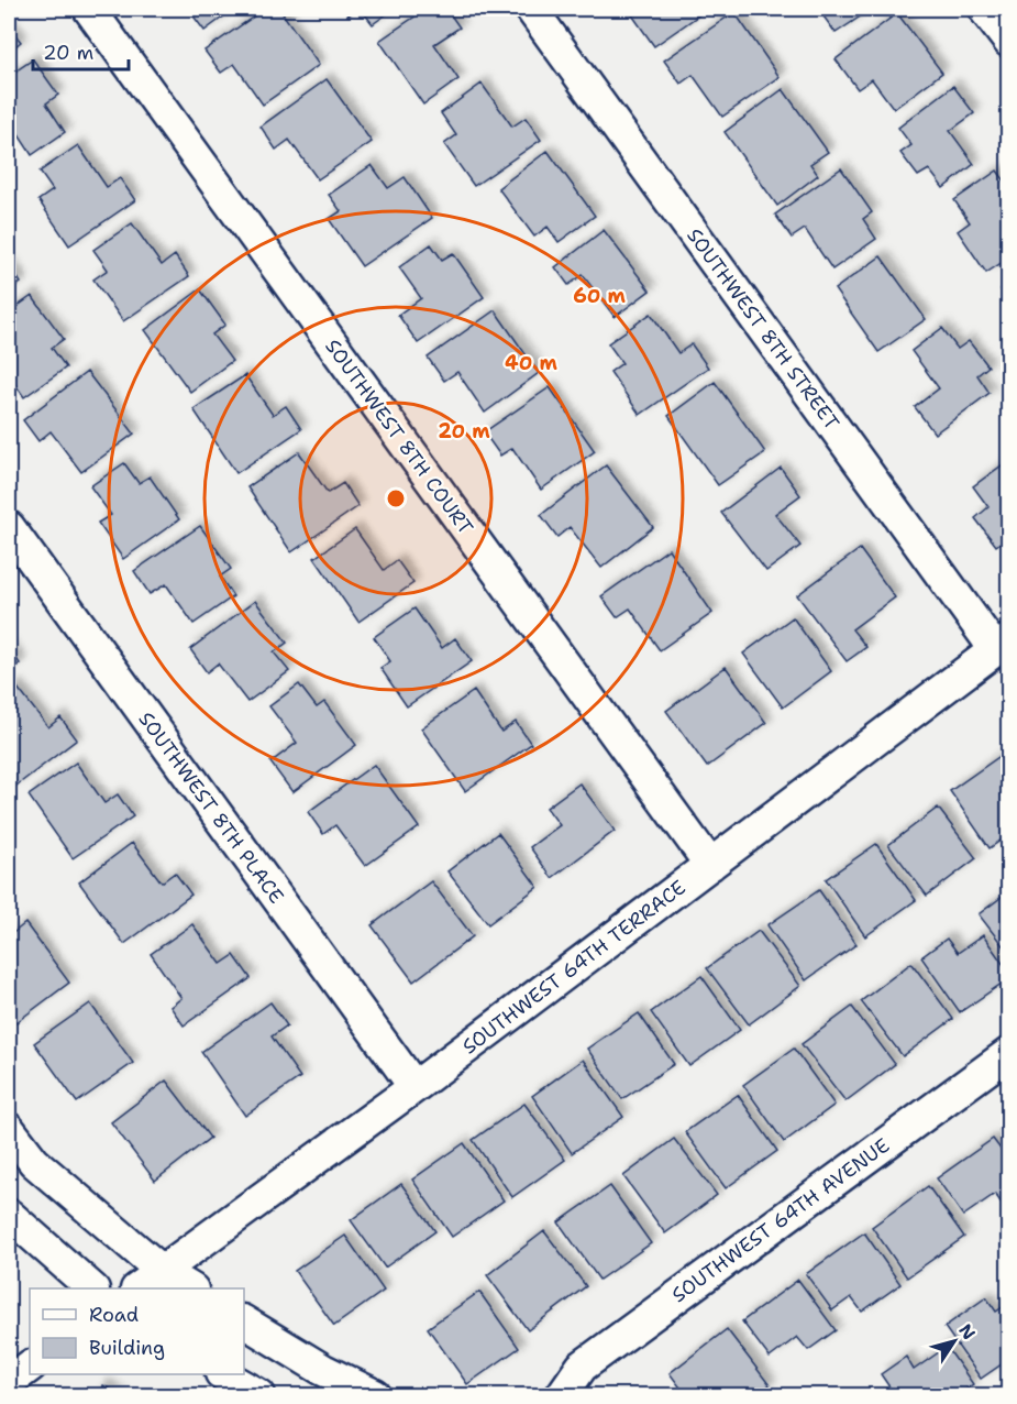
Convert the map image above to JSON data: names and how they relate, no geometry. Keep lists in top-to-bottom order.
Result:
{
  "streets": {
    "street": [
      "SOUTHWEST 8TH STREET",
      "SOUTHWEST 8TH COURT",
      "SOUTHWEST 8TH PLACE",
      "SOUTHWEST 64TH TERRACE",
      "SOUTHWEST 64TH AVENUE"
    ]
  },
  "crossings": [
    ["SOUTHWEST 8TH STREET", "SOUTHWEST 64TH TERRACE"],
    ["SOUTHWEST 8TH COURT", "SOUTHWEST 64TH TERRACE"],
    ["SOUTHWEST 8TH PLACE", "SOUTHWEST 64TH TERRACE"]
  ],
  "legend": ["Road", "Building"],
  "scale_bar": "20 m",
  "north": "top right",
  "rings": ["60 m", "40 m", "20 m"]
}
